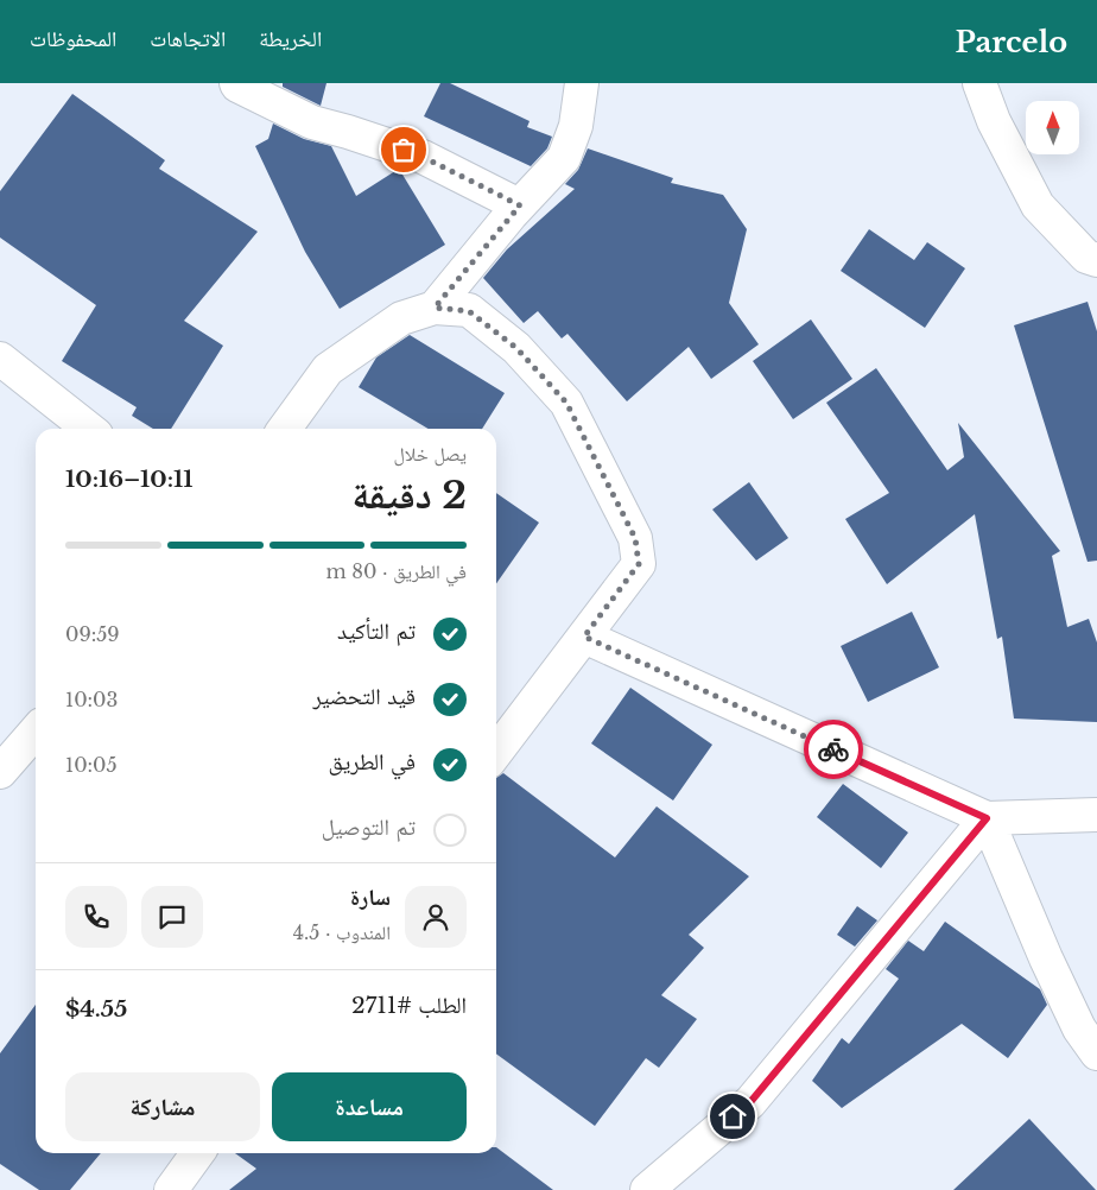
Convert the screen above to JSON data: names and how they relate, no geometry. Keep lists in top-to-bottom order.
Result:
{
  "north": "top",
  "page": {
    "header": "Parcelo",
    "nav": ["الخريطة", "الاتجاهات", "المحفوظات"],
    "heading": ["2 دقيقة", "يصل خلال", "10:11–10:16"],
    "panel": [
      "سارة",
      "المندوب · 4.5",
      "الطلب #2711",
      "$4.55"
    ],
    "bar": "في الطريق · 80 m",
    "list": [
      ["تم التأكيد", "09:59"],
      ["قيد التحضير", "10:03"],
      ["في الطريق", "10:05"],
      "تم التوصيل"
    ],
    "buttons": ["مساعدة", "مشاركة"]
  }
}
